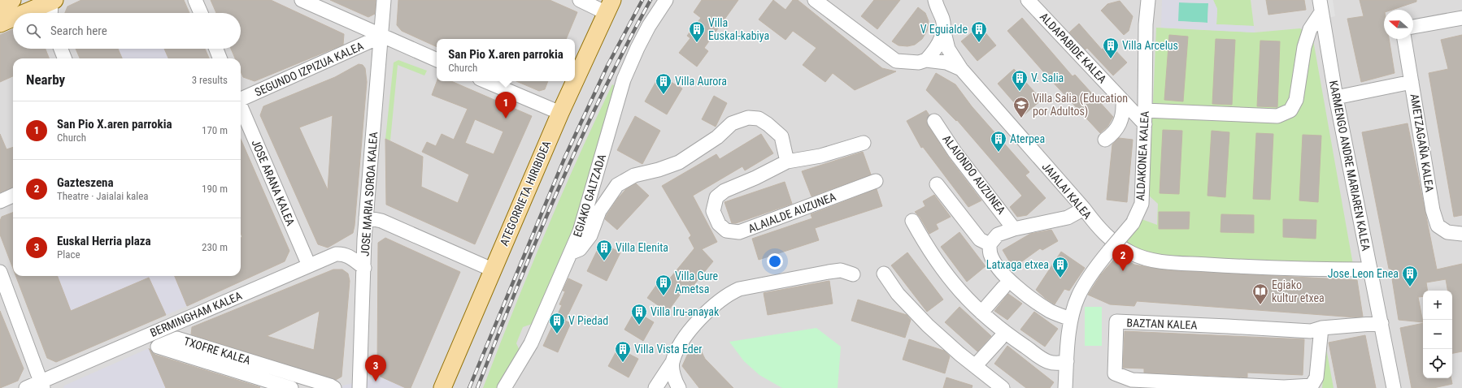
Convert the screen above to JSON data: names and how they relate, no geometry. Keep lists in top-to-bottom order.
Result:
{
  "streets": {
    "main road": ["ATEGORRIETA HIRIBIDEA"],
    "street": [
      "ALDAPABIDE KALEA",
      "SEGUNDO IZPIZUA KALEA",
      "AMETZAGAÑA KALEA",
      "ALDAKONEA KALEA",
      "KARMENGO ANDRE MARIAREN KALEA",
      "ALAIONDO AUZUNEA",
      "JOSE ARANA KALEA",
      "JAIALAI KALEA",
      "JOSE MARIA SOROA KALEA",
      "EGIAKO GALTZADA",
      "ALAIALDE AUZUNEA",
      "BERMINGHAM KALEA",
      "BAZTAN KALEA",
      "TXOFRE KALEA"
    ]
  },
  "crossings": [
    ["ALDAPABIDE KALEA", "ALDAKONEA KALEA"],
    ["SEGUNDO IZPIZUA KALEA", "JOSE MARIA SOROA KALEA"],
    ["KARMENGO ANDRE MARIAREN KALEA", "JAIALAI KALEA"],
    ["KARMENGO ANDRE MARIAREN KALEA", "BAZTAN KALEA"],
    ["ALAIONDO AUZUNEA", "JAIALAI KALEA"],
    ["JOSE ARANA KALEA", "BERMINGHAM KALEA"],
    ["JOSE MARIA SOROA KALEA", "BERMINGHAM KALEA"]
  ],
  "places": {
    "building": [
      "Villa Euskal-kabiya",
      "V Eguialde",
      "Villa Arcelus",
      "V. Salia",
      "Villa Aurora",
      "Aterpea",
      "Villa Elenita",
      "Latxaga etxea",
      "Jose Leon Enea",
      "Villa Gure Ametsa",
      "Villa Iru-anayak",
      "V Piedad",
      "Villa Vista Eder"
    ],
    "school or university": ["Villa Salia (Education por Adultos)"],
    "library": ["Egiako kultur etxea"]
  },
  "north": "left",
  "page": {
    "search": "Search here",
    "popup": ["San Pio X.aren parrokia", "Church"],
    "heading": ["Nearby", "3 results"],
    "pins": ["1", "2", "3"],
    "list": [
      {
        "mark": "1",
        "name": "San Pio X.aren parrokia",
        "note": "Church",
        "value": "170 m"
      },
      {
        "mark": "2",
        "name": "Gazteszena",
        "note": "Theatre · Jaialai kalea",
        "value": "190 m"
      },
      {
        "mark": "3",
        "name": "Euskal Herria plaza",
        "note": "Place",
        "value": "230 m"
      }
    ],
    "map_buttons": ["+", "−"]
  }
}
